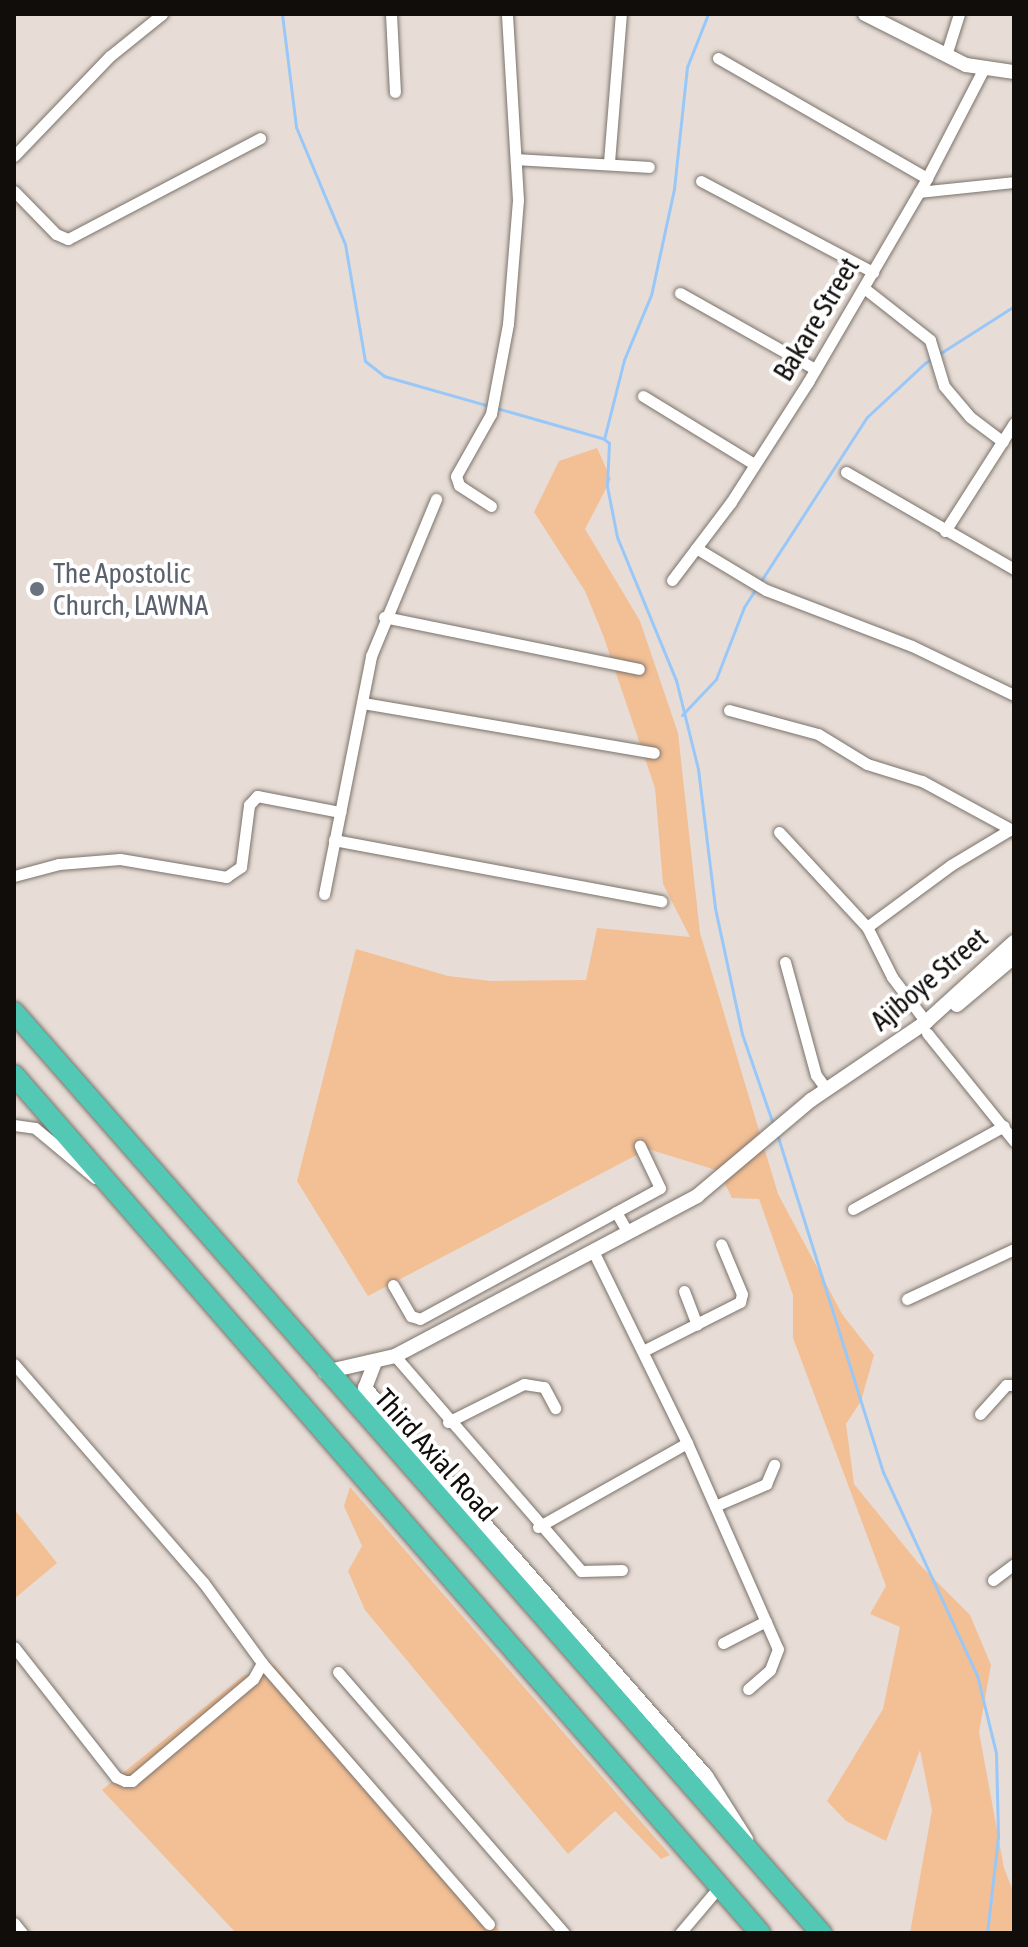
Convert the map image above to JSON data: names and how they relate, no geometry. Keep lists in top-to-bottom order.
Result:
{
  "streets": {
    "highway": ["Third Axial Road"],
    "street": ["Bakare Street", "Ajiboye Street"]
  },
  "crossings": [
    ["Ajiboye Street", "Third Axial Road"]
  ],
  "places": ["The Apostolic Church, LAWNA"]
}
